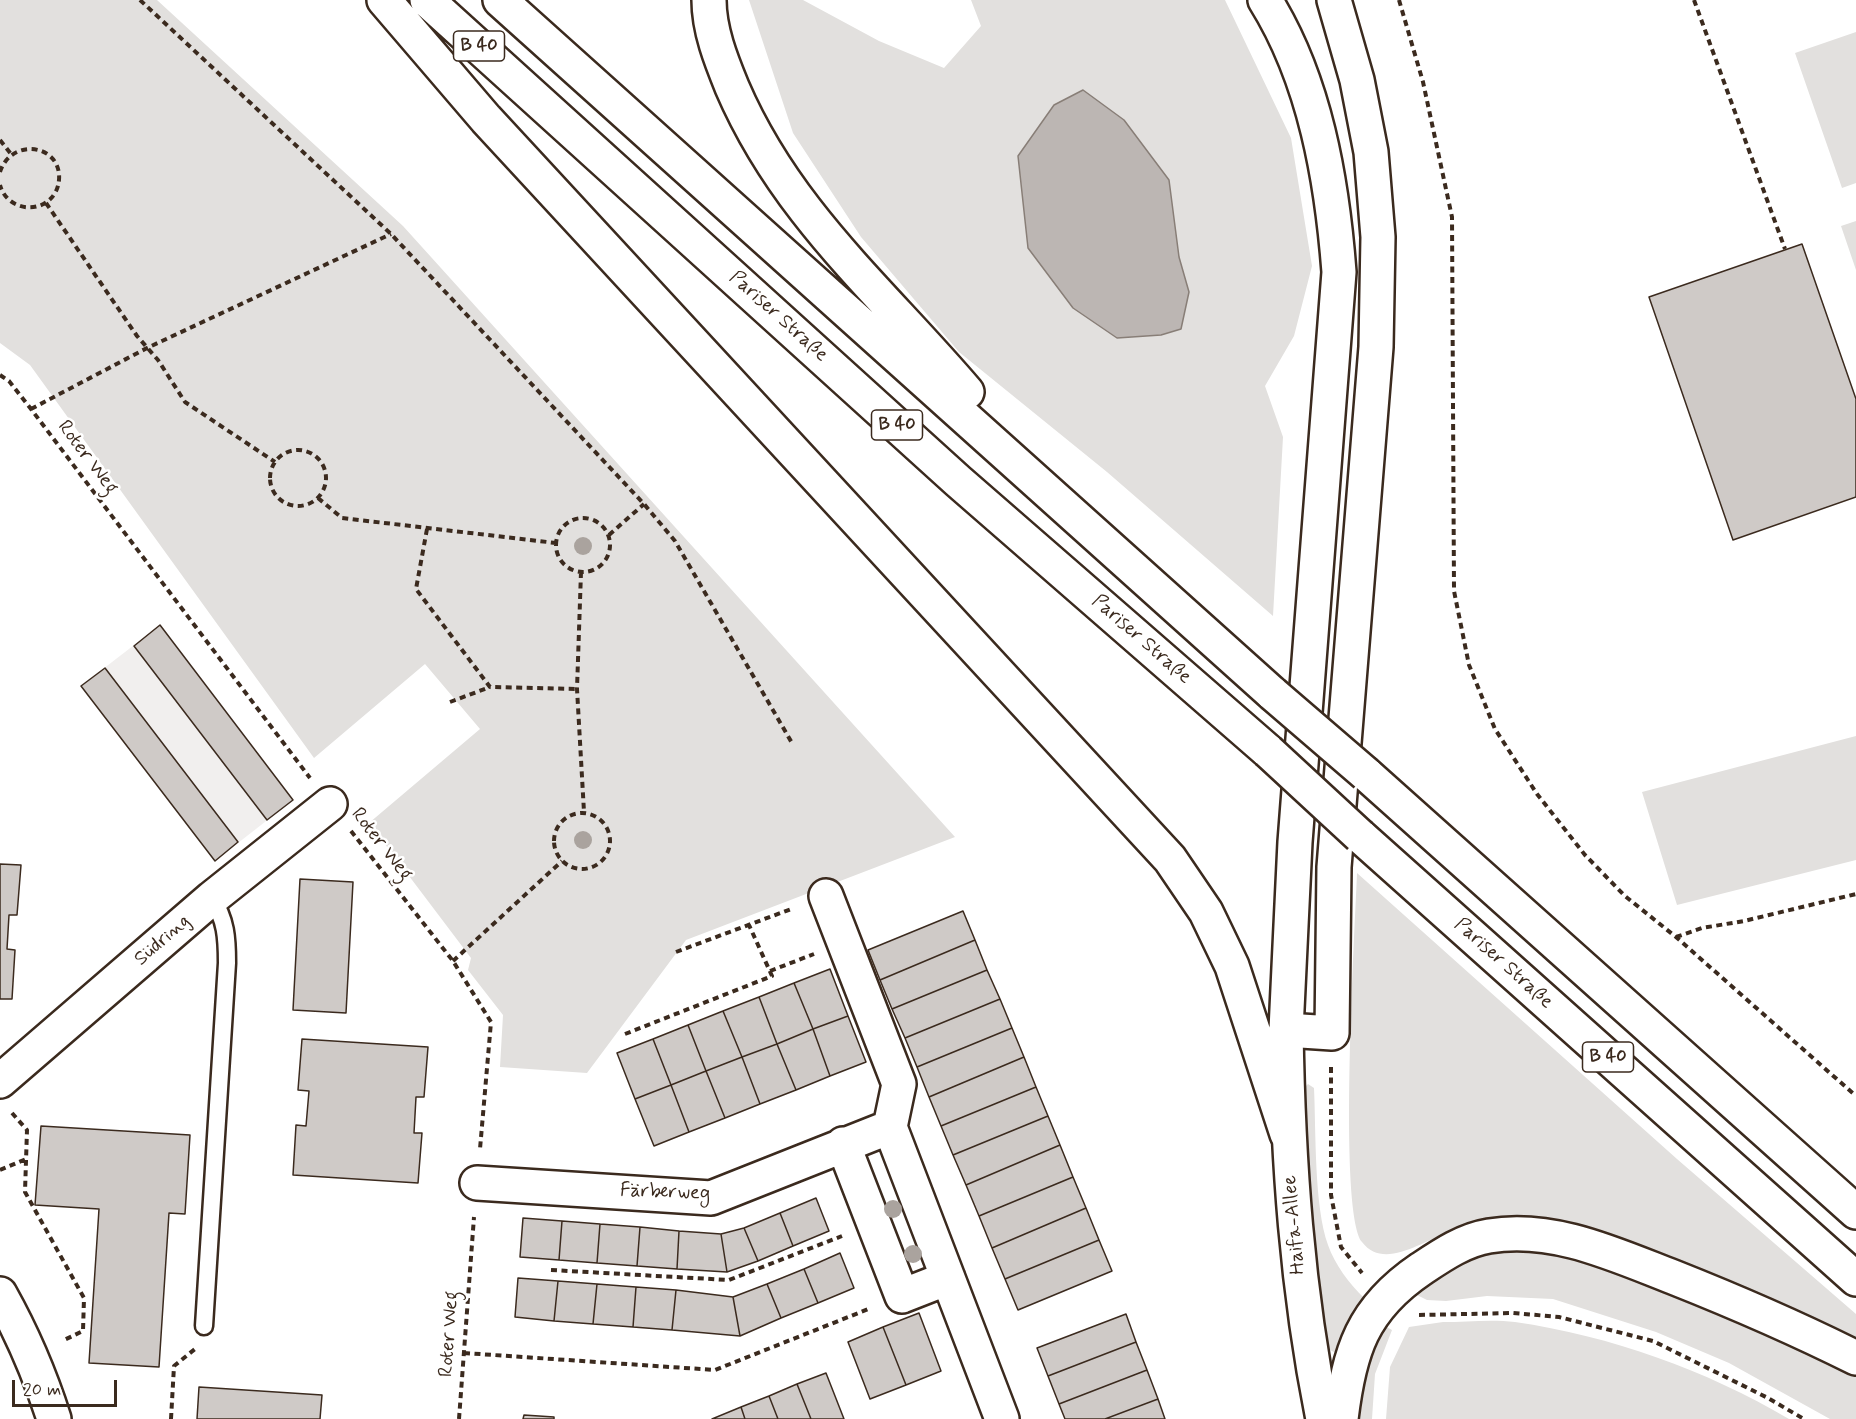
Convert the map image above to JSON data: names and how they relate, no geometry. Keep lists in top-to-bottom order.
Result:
{
  "streets": {
    "main road": [
      "B 40",
      "Pariser Straße",
      "Südring",
      "Färberweg",
      "Haifa-Allee"
    ],
    "path": ["Roter Weg"]
  },
  "crossings": [
    ["Roter Weg", "Südring"],
    ["Roter Weg", "Färberweg"]
  ],
  "scale_bar": "20 m"
}
